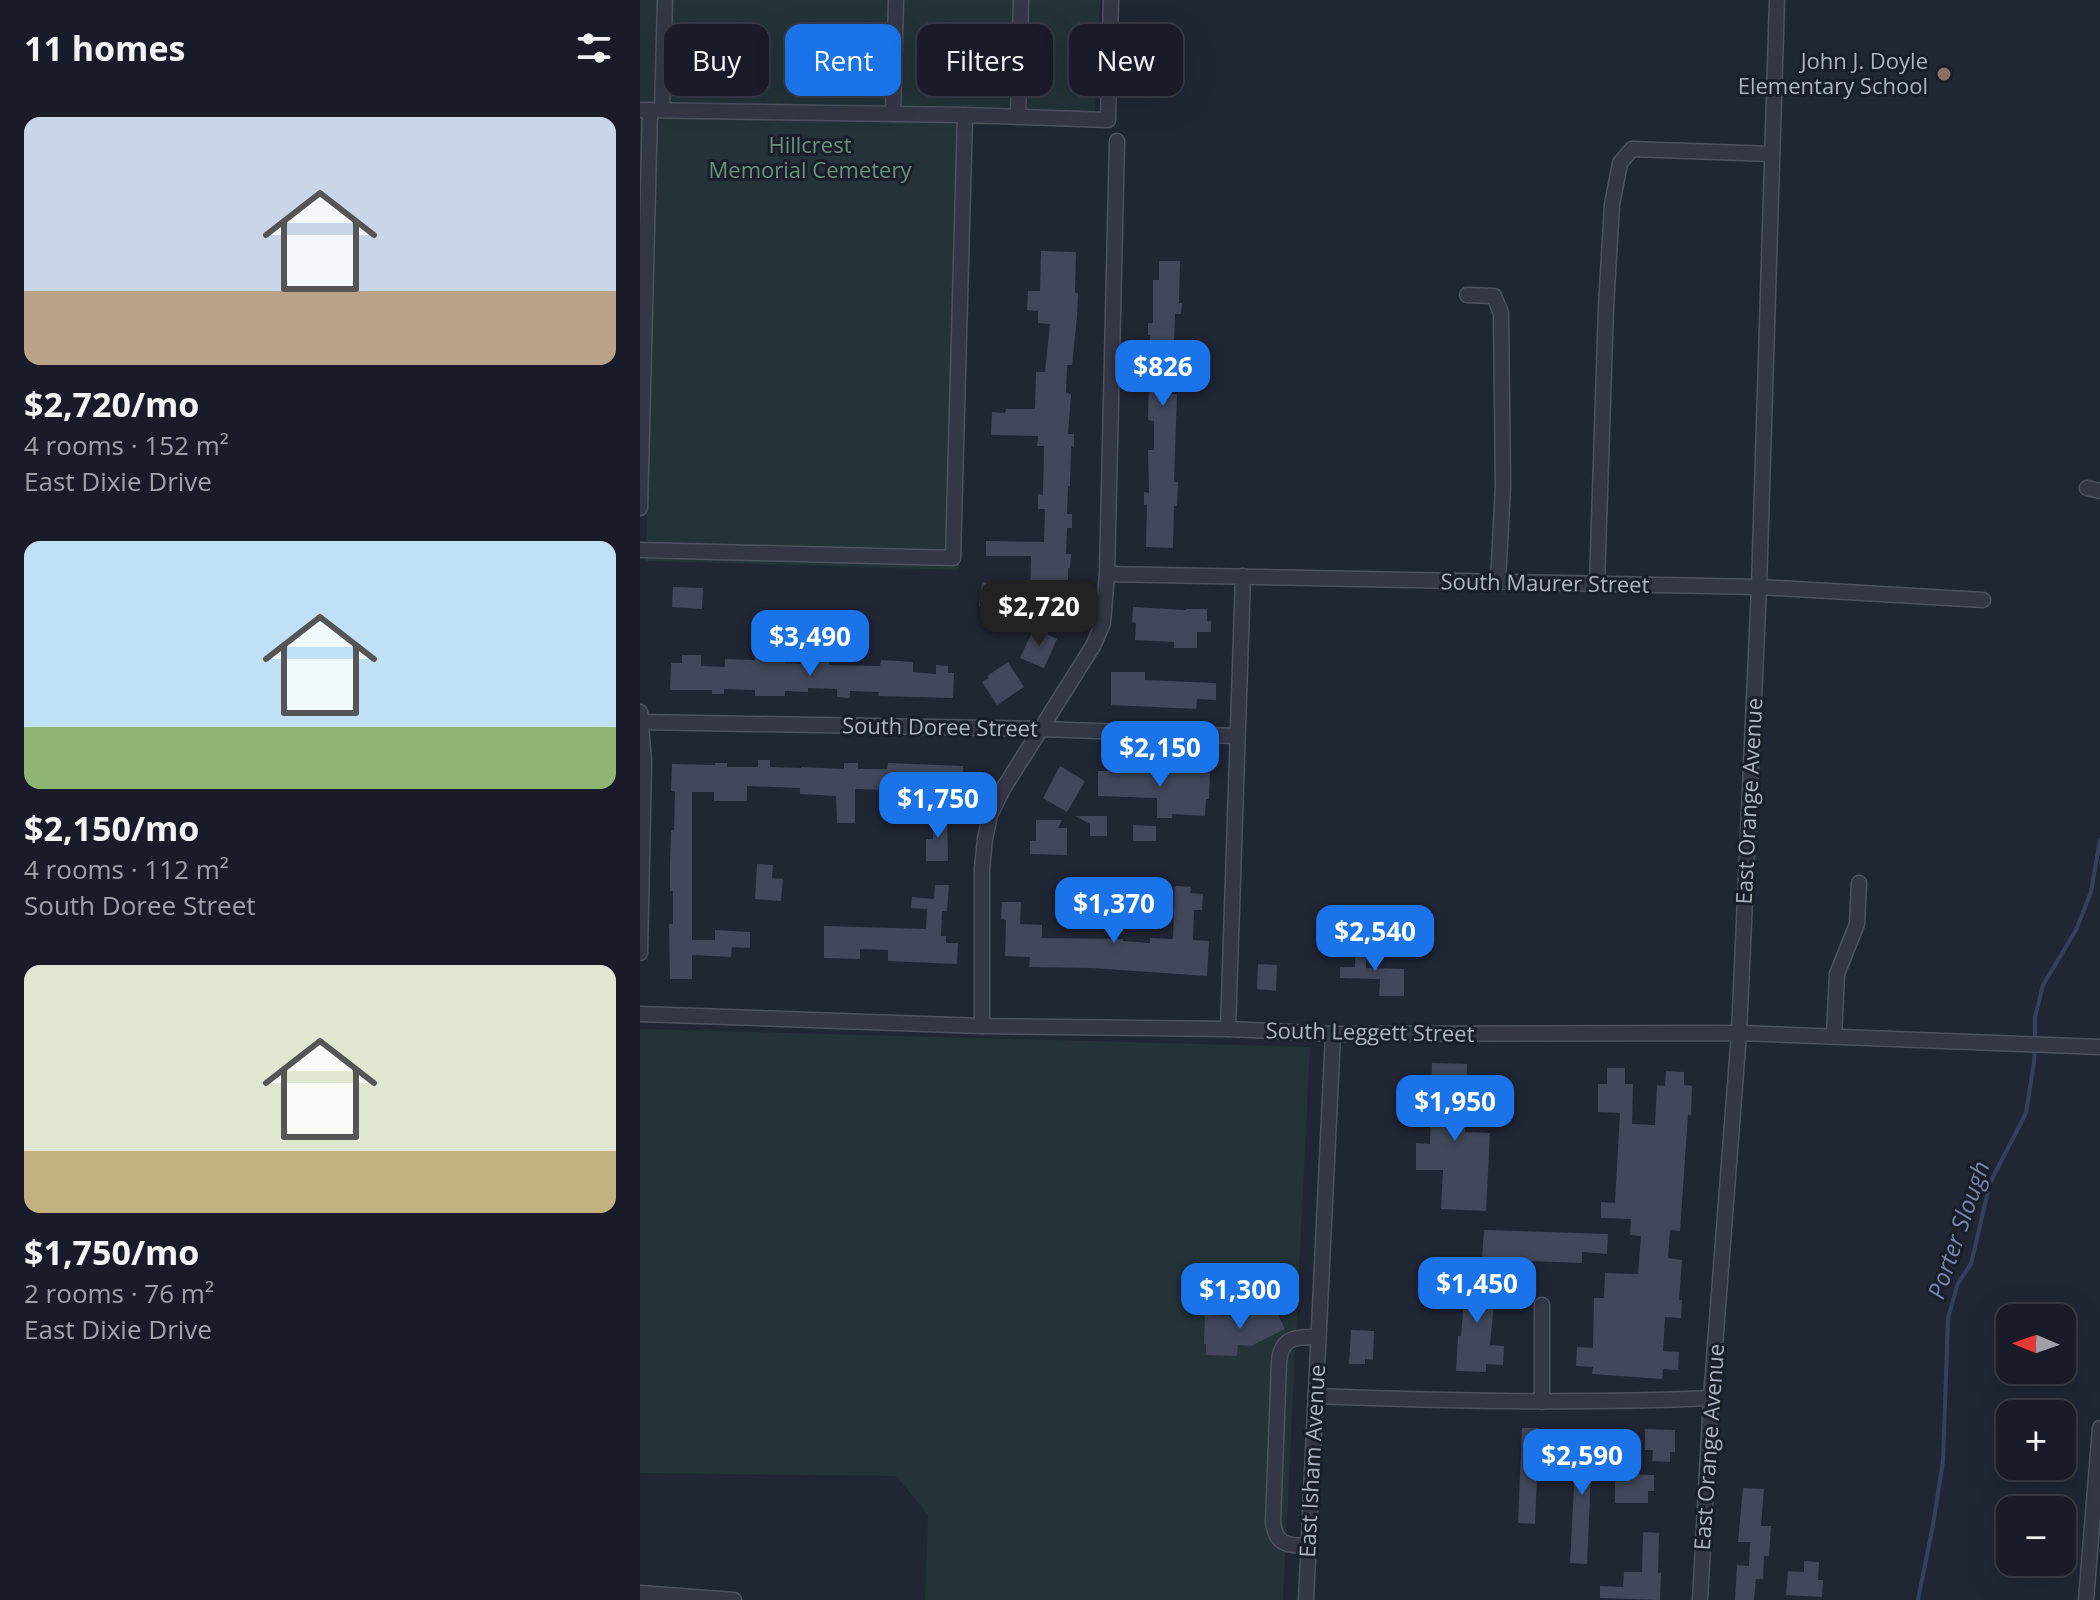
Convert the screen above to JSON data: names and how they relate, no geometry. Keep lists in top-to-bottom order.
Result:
{
  "streets": {
    "street": [
      "South Maurer Street",
      "South Doree Street",
      "East Orange Avenue",
      "South Leggett Street",
      "East Isham Avenue"
    ]
  },
  "crossings": [
    ["South Maurer Street", "East Orange Avenue"],
    ["East Orange Avenue", "South Leggett Street"],
    ["South Leggett Street", "East Isham Avenue"]
  ],
  "water": ["Porter Slough"],
  "parks": ["Hillcrest Memorial Cemetery"],
  "places": ["John J. Doyle Elementary School"],
  "north": "left",
  "page": {
    "heading": "11 homes",
    "chip": [
      "Buy",
      "Rent",
      "Filters",
      "New"
    ],
    "list": [
      {
        "name": "$2,720/mo",
        "note": "4 rooms · 152 m² · East Dixie Drive"
      },
      {
        "name": "$2,150/mo",
        "note": "4 rooms · 112 m² · South Doree Street"
      },
      {
        "name": "$1,750/mo",
        "note": "2 rooms · 76 m² · East Dixie Drive"
      }
    ],
    "price": [
      "$826",
      "$2,720",
      "$3,490",
      "$2,150",
      "$1,750",
      "$1,370",
      "$2,540",
      "$1,950",
      "$1,450",
      "$1,300",
      "$2,590"
    ],
    "map_buttons": ["+", "−"]
  }
}
